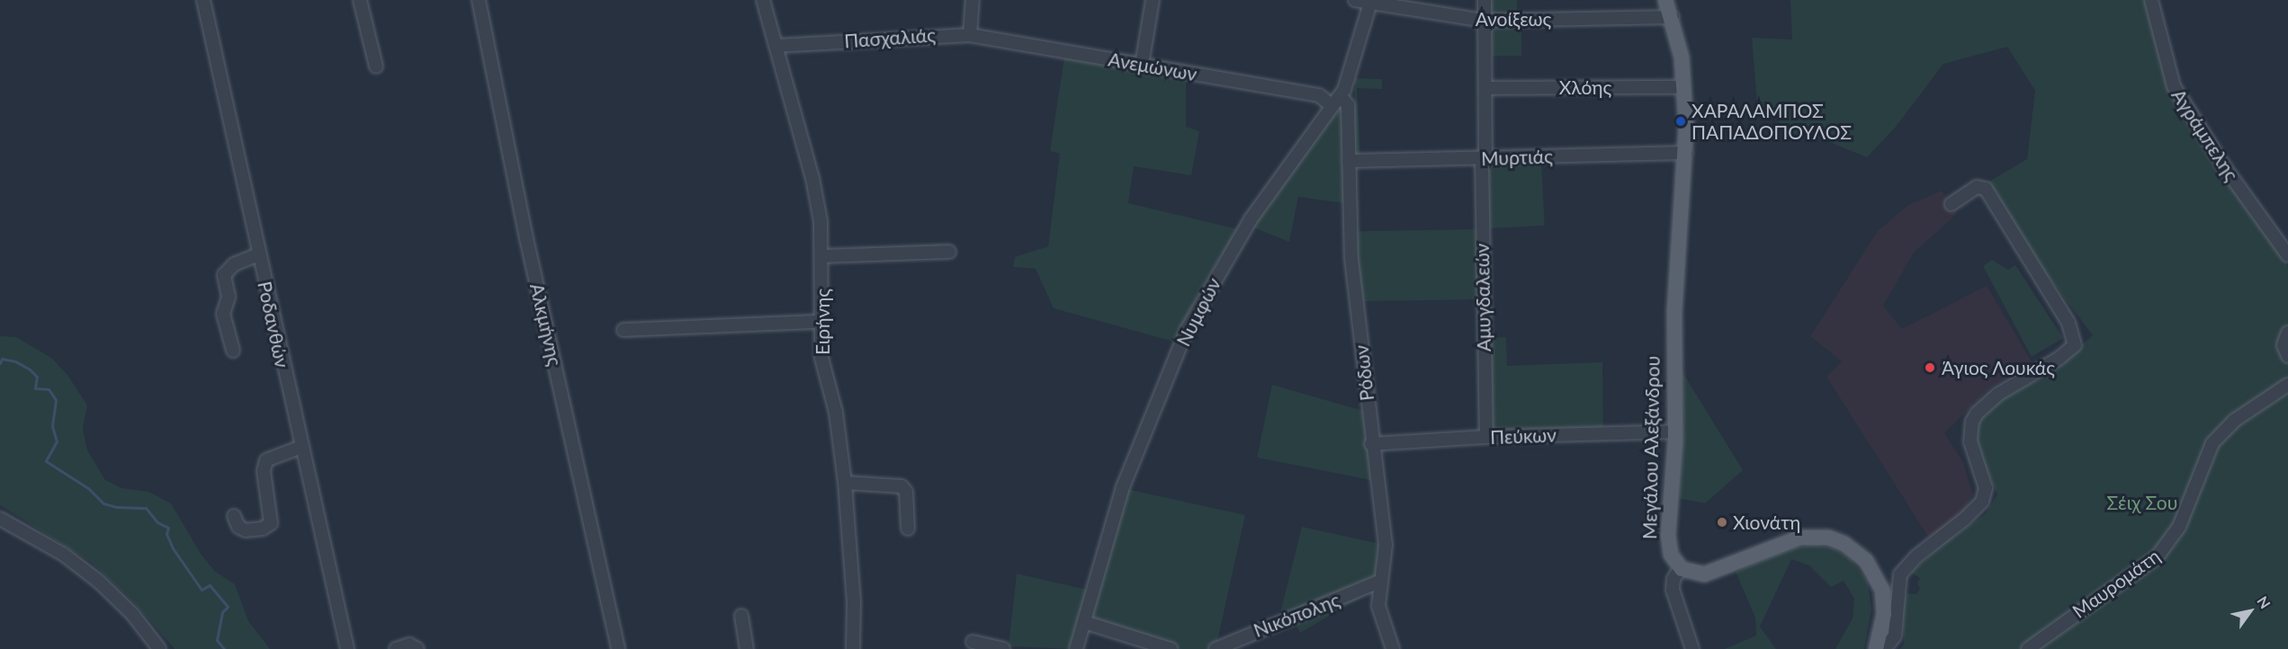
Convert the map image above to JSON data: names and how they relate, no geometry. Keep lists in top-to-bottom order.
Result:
{
  "streets": {
    "main road": ["Μεγάλου Αλεξάνδρου"],
    "street": [
      "Ανοίξεως",
      "Πασχαλιάς",
      "Ανεμώνων",
      "Χλόης",
      "Αγράμπελης",
      "Μυρτιάς",
      "Αμυγδαλεών",
      "Νυμφών",
      "Ειρήνης",
      "Ροδανθών",
      "Αλκμήνης",
      "Ρόδων",
      "Πεύκων",
      "Μαυρομάτη",
      "Νικόπολης"
    ]
  },
  "crossings": [
    ["Ανοίξεως", "Αμυγδαλεών"],
    ["Ανοίξεως", "Νυμφών"],
    ["Ανοίξεως", "Μεγάλου Αλεξάνδρου"],
    ["Πασχαλιάς", "Ανεμώνων"],
    ["Πασχαλιάς", "Ειρήνης"],
    ["Ανεμώνων", "Νυμφών"],
    ["Ανεμώνων", "Ρόδων"],
    ["Χλόης", "Αμυγδαλεών"],
    ["Χλόης", "Μεγάλου Αλεξάνδρου"],
    ["Μυρτιάς", "Αμυγδαλεών"],
    ["Μυρτιάς", "Ρόδων"],
    ["Μυρτιάς", "Μεγάλου Αλεξάνδρου"],
    ["Αμυγδαλεών", "Πεύκων"],
    ["Νυμφών", "Ρόδων"],
    ["Ρόδων", "Πεύκων"],
    ["Ρόδων", "Νικόπολης"],
    ["Πεύκων", "Μεγάλου Αλεξάνδρου"]
  ],
  "parks": ["Σέιχ Σου"],
  "places": ["ΧΑΡΑΛΑΜΠΟΣ ΠΑΠΑΔΟΠΟΥΛΟΣ", "Άγιος Λουκάς", "Χιονάτη"],
  "north": "top right"
}
